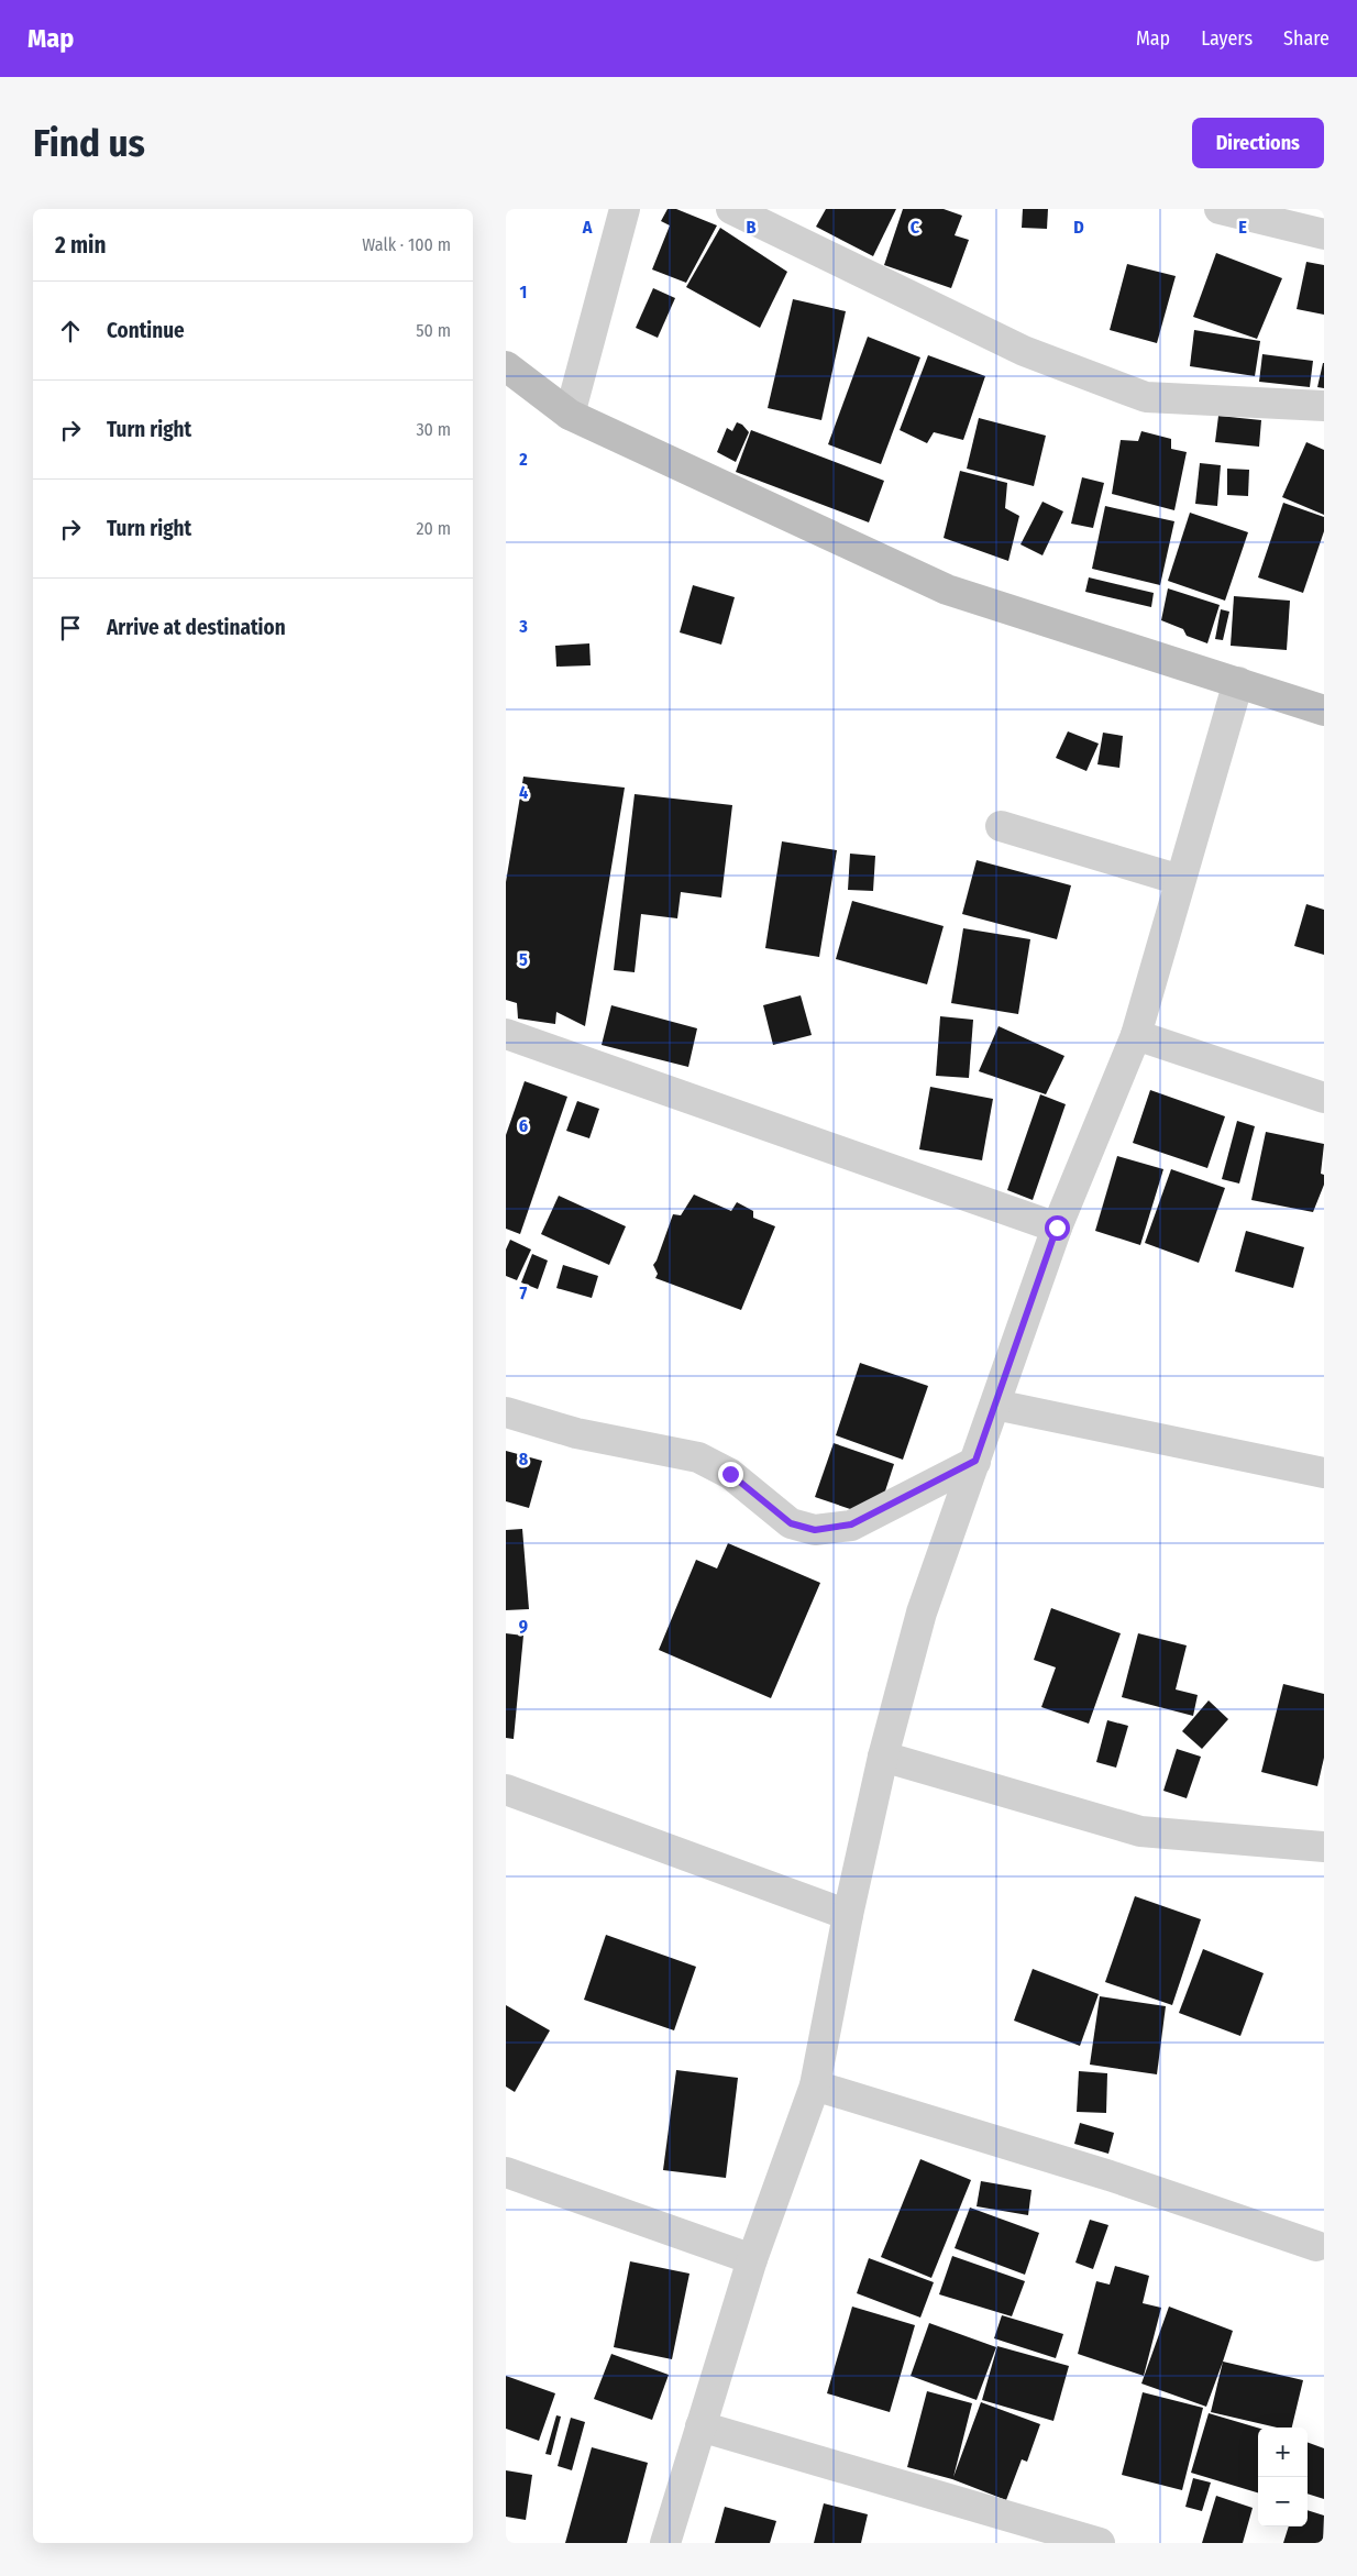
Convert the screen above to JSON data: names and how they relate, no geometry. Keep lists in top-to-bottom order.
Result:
{
  "page": {
    "header": "Map",
    "nav": ["Map", "Layers", "Share"],
    "buttons": "Directions",
    "title": "Find us",
    "heading": ["2 min", "Walk · 100 m"],
    "list": [
      ["Continue", "50 m"],
      ["Turn right", "30 m"],
      ["Turn right", "20 m"],
      "Arrive at destination"
    ],
    "map_buttons": ["+", "−"]
  },
  "grid": {
    "columns": [
      "A",
      "B",
      "C",
      "D",
      "E"
    ],
    "rows": [
      "1",
      "2",
      "3",
      "4",
      "5",
      "6",
      "7",
      "8",
      "9"
    ]
  }
}
